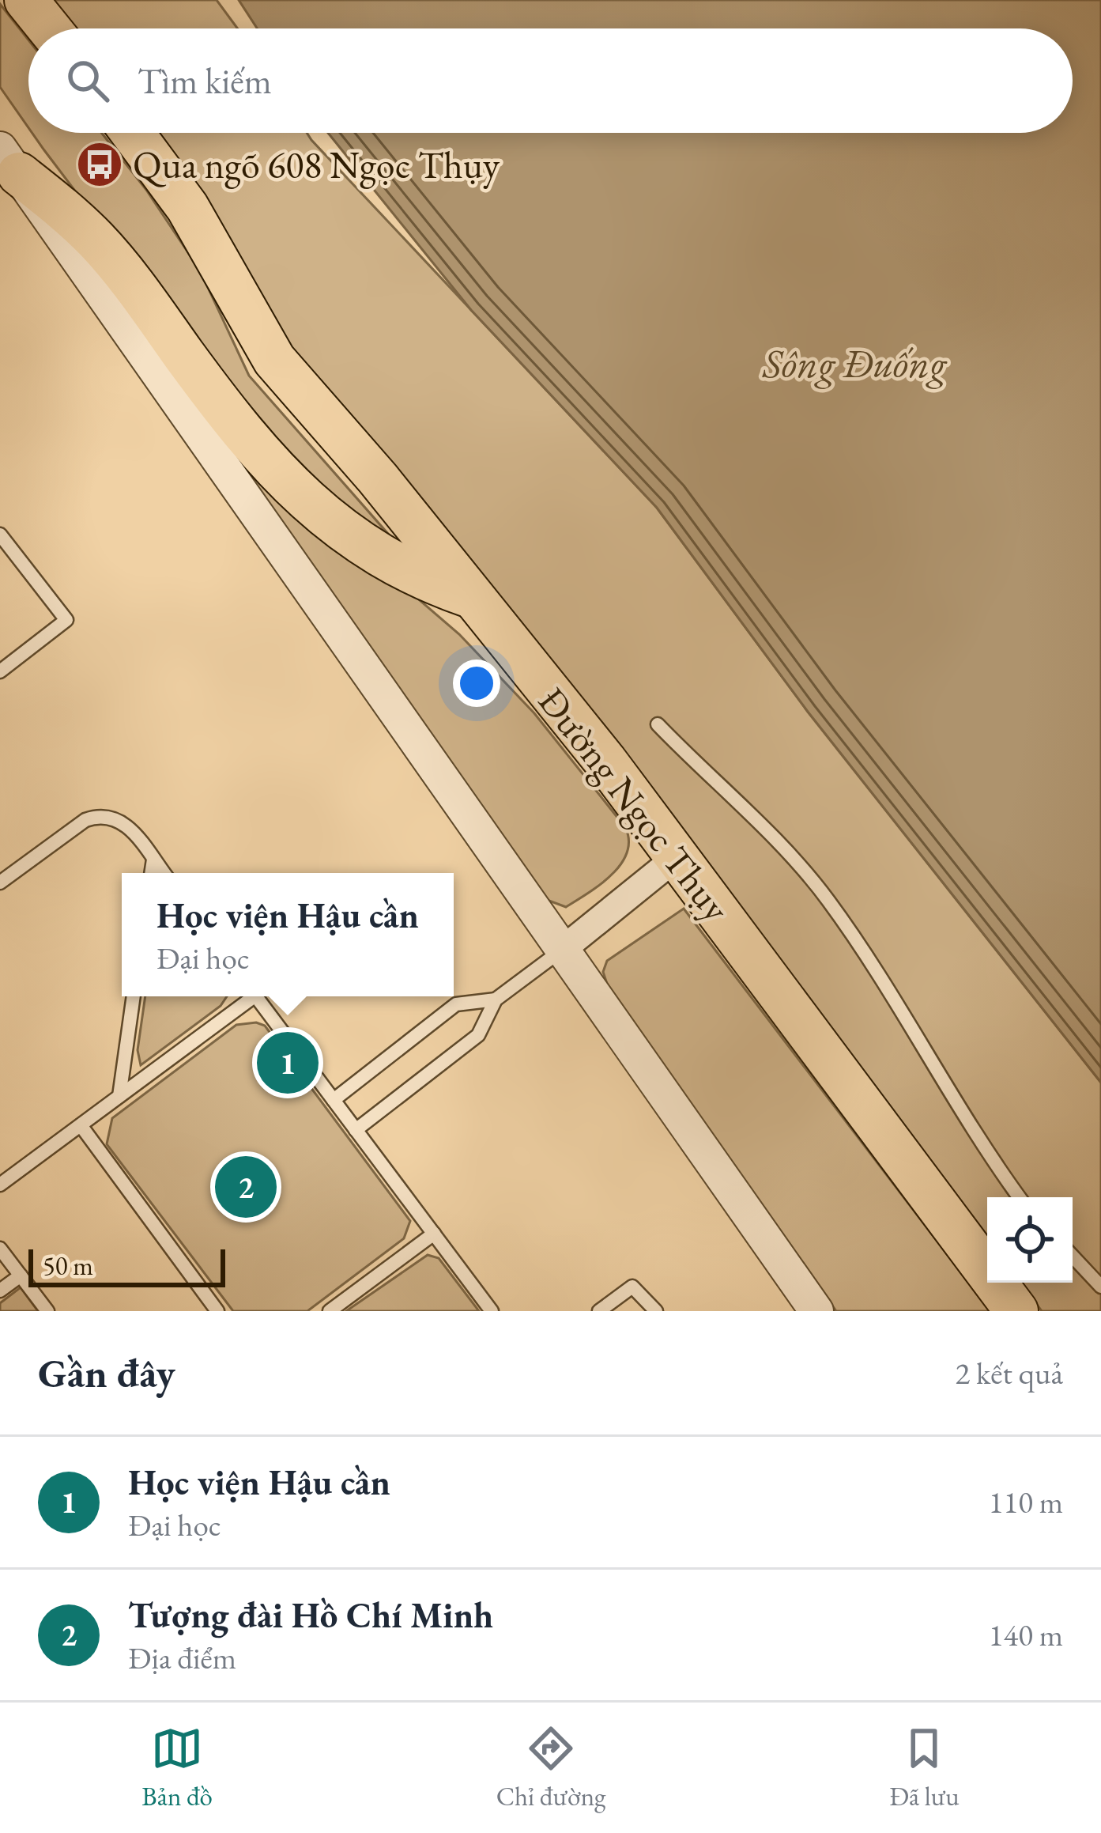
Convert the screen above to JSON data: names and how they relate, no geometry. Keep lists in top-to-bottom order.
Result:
{
  "streets": {
    "main road": ["Đường Ngọc Thụy"]
  },
  "water": ["Sông Đuống"],
  "places": {
    "bus stop": ["Qua ngõ 608 Ngọc Thụy"]
  },
  "scale_bar": "50 m",
  "page": {
    "search": "Tìm kiếm",
    "popup": ["Học viện Hậu cần", "Đại học"],
    "pins": ["1", "2"],
    "scale": "50 m",
    "heading": ["Gần đây", "2 kết quả"],
    "list": [
      {
        "mark": "1",
        "name": "Học viện Hậu cần",
        "note": "Đại học",
        "value": "110 m"
      },
      {
        "mark": "2",
        "name": "Tượng đài Hồ Chí Minh",
        "note": "Địa điểm",
        "value": "140 m"
      }
    ],
    "nav": ["Bản đồ", "Chỉ đường", "Đã lưu"]
  }
}
